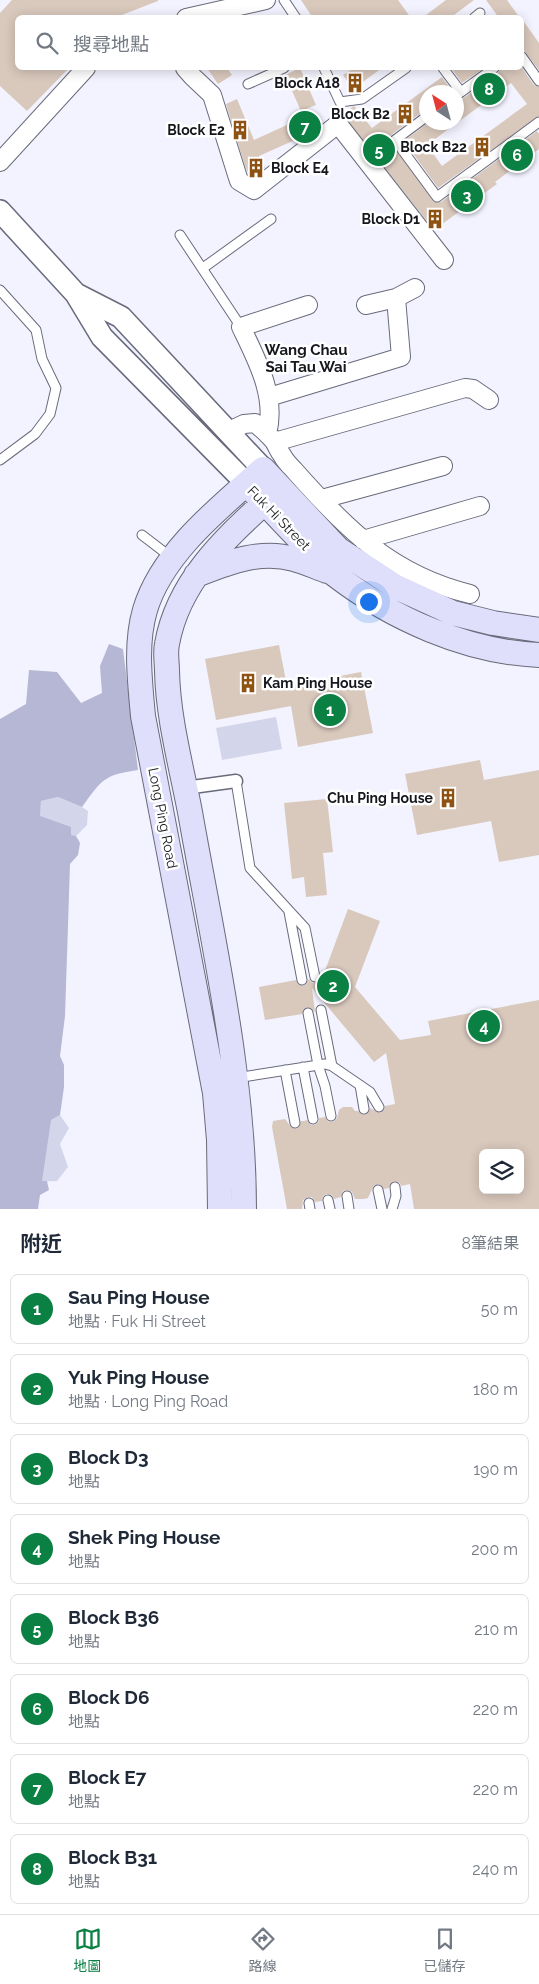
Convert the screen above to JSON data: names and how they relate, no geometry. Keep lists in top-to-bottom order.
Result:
{
  "streets": {
    "main road": ["Fuk Hi Street", "Long Ping Road"]
  },
  "crossings": [
    ["Fuk Hi Street", "Long Ping Road"]
  ],
  "districts": ["Wang Chau Sai Tau Wai"],
  "places": {
    "building": [
      "Block A18",
      "Block B2",
      "Block E2",
      "Block B22",
      "Block E4",
      "Block D1",
      "Kam Ping House",
      "Chu Ping House"
    ]
  },
  "north": "top left",
  "page": {
    "search": "搜尋地點",
    "pins": [
      "8",
      "7",
      "5",
      "6",
      "3",
      "1",
      "2",
      "4"
    ],
    "heading": ["附近", "8筆結果"],
    "list": [
      {
        "mark": "1",
        "name": "Sau Ping House",
        "note": "地點 · Fuk Hi Street",
        "value": "50 m"
      },
      {
        "mark": "2",
        "name": "Yuk Ping House",
        "note": "地點 · Long Ping Road",
        "value": "180 m"
      },
      {
        "mark": "3",
        "name": "Block D3",
        "note": "地點",
        "value": "190 m"
      },
      {
        "mark": "4",
        "name": "Shek Ping House",
        "note": "地點",
        "value": "200 m"
      },
      {
        "mark": "5",
        "name": "Block B36",
        "note": "地點",
        "value": "210 m"
      },
      {
        "mark": "6",
        "name": "Block D6",
        "note": "地點",
        "value": "220 m"
      },
      {
        "mark": "7",
        "name": "Block E7",
        "note": "地點",
        "value": "220 m"
      },
      {
        "mark": "8",
        "name": "Block B31",
        "note": "地點",
        "value": "240 m"
      }
    ],
    "nav": ["地圖", "路線", "已儲存"]
  }
}
